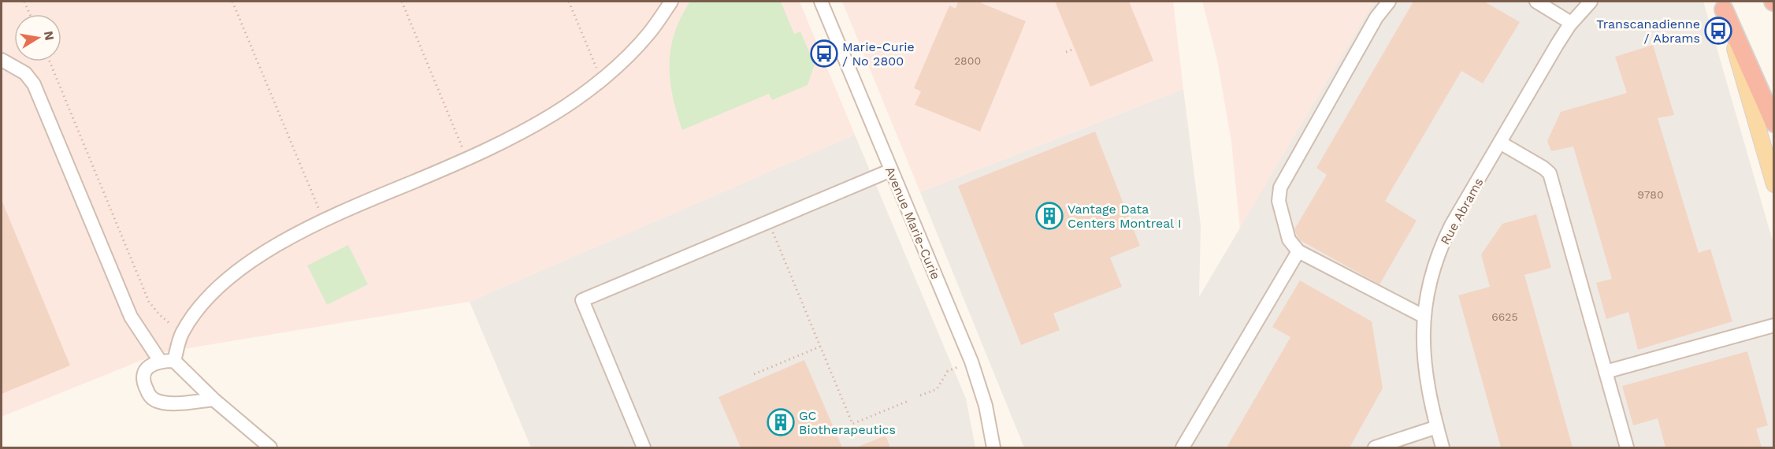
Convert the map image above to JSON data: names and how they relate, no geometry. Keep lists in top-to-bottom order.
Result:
{
  "streets": {
    "street": ["Rue Abrams", "Avenue Marie-Curie"]
  },
  "places": {
    "bus stop": ["Transcanadienne / Abrams", "Marie-Curie / No 2800"],
    "building": ["Vantage Data Centers Montreal I", "GC Biotherapeutics"]
  },
  "house_numbers": ["2800", "9780", "6625"],
  "north": "right"
}
